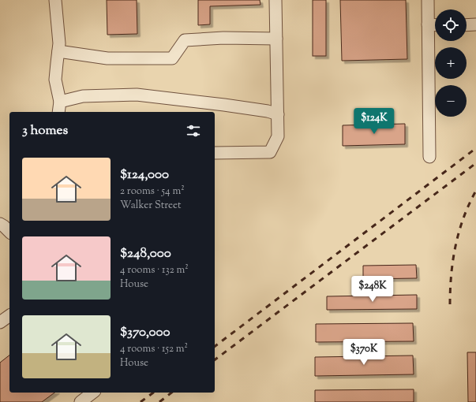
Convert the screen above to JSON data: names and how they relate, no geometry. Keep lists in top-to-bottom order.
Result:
{
  "page": {
    "map_buttons": ["+", "−"],
    "price": ["$124K", "$248K", "$370K"],
    "heading": "3 homes",
    "list": [
      {
        "name": "$124,000",
        "note": "2 rooms · 54 m² · Walker Street"
      },
      {
        "name": "$248,000",
        "note": "4 rooms · 132 m² · House"
      },
      {
        "name": "$370,000",
        "note": "4 rooms · 152 m² · House"
      }
    ]
  }
}
